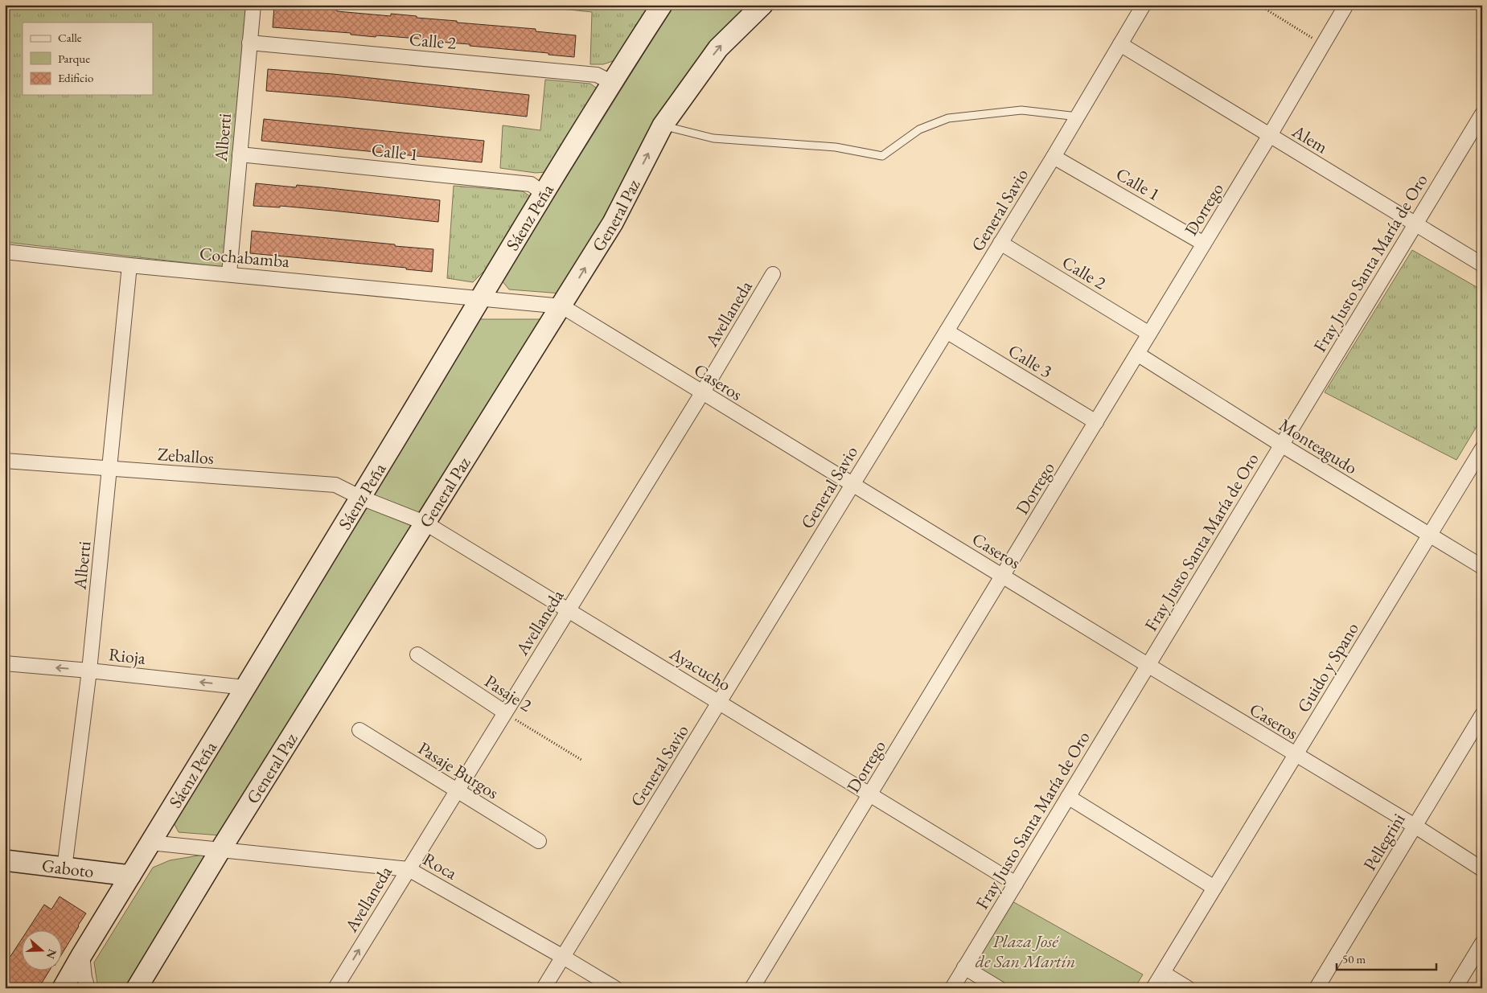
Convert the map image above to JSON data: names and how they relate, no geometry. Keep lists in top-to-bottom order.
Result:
{
  "streets": {
    "street": [
      "Calle 2",
      "Alberti",
      "Alem",
      "Calle 1",
      "Dorrego",
      "General Savio",
      "General Paz",
      "Sáenz Peña",
      "Cochabamba",
      "Fray Justo Santa María de Oro",
      "Avellaneda",
      "Calle 3",
      "Caseros",
      "Monteagudo",
      "Zeballos",
      "Rioja",
      "Guido y Spano",
      "Ayacucho",
      "Pasaje 2",
      "Pasaje Burgos",
      "Pellegrini",
      "Roca",
      "Gaboto"
    ]
  },
  "crossings": [
    ["Calle 2", "Alberti"],
    ["Calle 2", "Dorrego"],
    ["Calle 2", "General Savio"],
    ["Calle 2", "Sáenz Peña"],
    ["Alberti", "Calle 1"],
    ["Alberti", "Cochabamba"],
    ["Alberti", "Zeballos"],
    ["Alberti", "Rioja"],
    ["Alberti", "Gaboto"],
    ["Alem", "Dorrego"],
    ["Alem", "General Savio"],
    ["Alem", "Fray Justo Santa María de Oro"],
    ["Calle 1", "Dorrego"],
    ["Calle 1", "General Savio"],
    ["Calle 1", "Sáenz Peña"],
    ["Dorrego", "Calle 3"],
    ["Dorrego", "Caseros"],
    ["Dorrego", "Monteagudo"],
    ["Dorrego", "Ayacucho"],
    ["General Savio", "Calle 3"],
    ["General Savio", "Caseros"],
    ["General Savio", "Ayacucho"],
    ["General Savio", "Roca"],
    ["General Paz", "Caseros"],
    ["General Paz", "Ayacucho"],
    ["General Paz", "Roca"],
    ["Sáenz Peña", "Cochabamba"],
    ["Sáenz Peña", "Caseros"],
    ["Sáenz Peña", "Zeballos"],
    ["Sáenz Peña", "Rioja"],
    ["Sáenz Peña", "Ayacucho"],
    ["Sáenz Peña", "Roca"],
    ["Sáenz Peña", "Gaboto"],
    ["Cochabamba", "Caseros"],
    ["Fray Justo Santa María de Oro", "Caseros"],
    ["Fray Justo Santa María de Oro", "Monteagudo"],
    ["Fray Justo Santa María de Oro", "Ayacucho"],
    ["Avellaneda", "Caseros"],
    ["Avellaneda", "Ayacucho"],
    ["Avellaneda", "Pasaje 2"],
    ["Avellaneda", "Pasaje Burgos"],
    ["Avellaneda", "Roca"],
    ["Caseros", "Guido y Spano"],
    ["Caseros", "Pellegrini"],
    ["Monteagudo", "Guido y Spano"],
    ["Zeballos", "Ayacucho"]
  ],
  "one_way": ["Rioja"],
  "parks": ["Plaza José de San Martín"],
  "legend": ["Calle", "Parque", "Edificio"],
  "scale_bar": "50 m",
  "north": "right"
}
